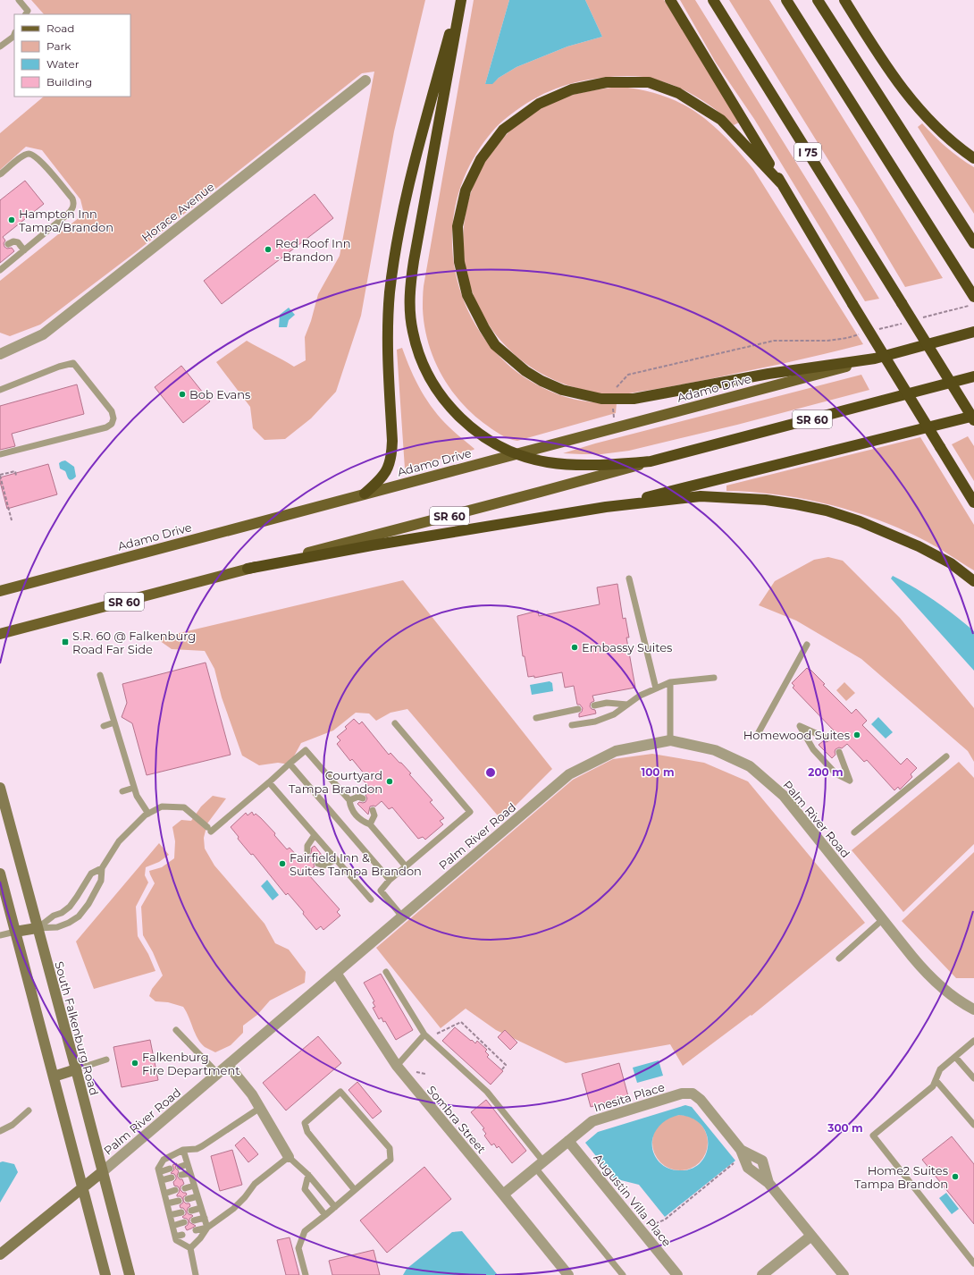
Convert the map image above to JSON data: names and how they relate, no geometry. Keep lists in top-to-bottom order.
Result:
{
  "streets": {
    "highway": ["I 75", "SR 60"],
    "main road": ["Adamo Drive"],
    "street": [
      "Horace Avenue",
      "Palm River Road",
      "South Falkenburg Road",
      "Inesita Place",
      "Sombra Street",
      "Augustin Villa Place"
    ]
  },
  "crossings": [
    ["Palm River Road", "South Falkenburg Road"],
    ["Palm River Road", "Sombra Street"],
    ["Inesita Place", "Sombra Street"],
    ["Inesita Place", "Augustin Villa Place"]
  ],
  "places": {
    "other": [
      "Hampton Inn Tampa/Brandon",
      "Red Roof Inn - Brandon",
      "Bob Evans",
      "Embassy Suites",
      "Homewood Suites",
      "Courtyard Tampa Brandon",
      "Fairfield Inn & Suites Tampa Brandon",
      "Falkenburg Fire Department",
      "Home2 Suites Tampa Brandon"
    ],
    "transit": ["S.R. 60 @ Falkenburg Road Far Side"]
  },
  "legend": [
    "Road",
    "Park",
    "Water",
    "Building"
  ],
  "rings": ["100 m", "200 m", "300 m"]
}
